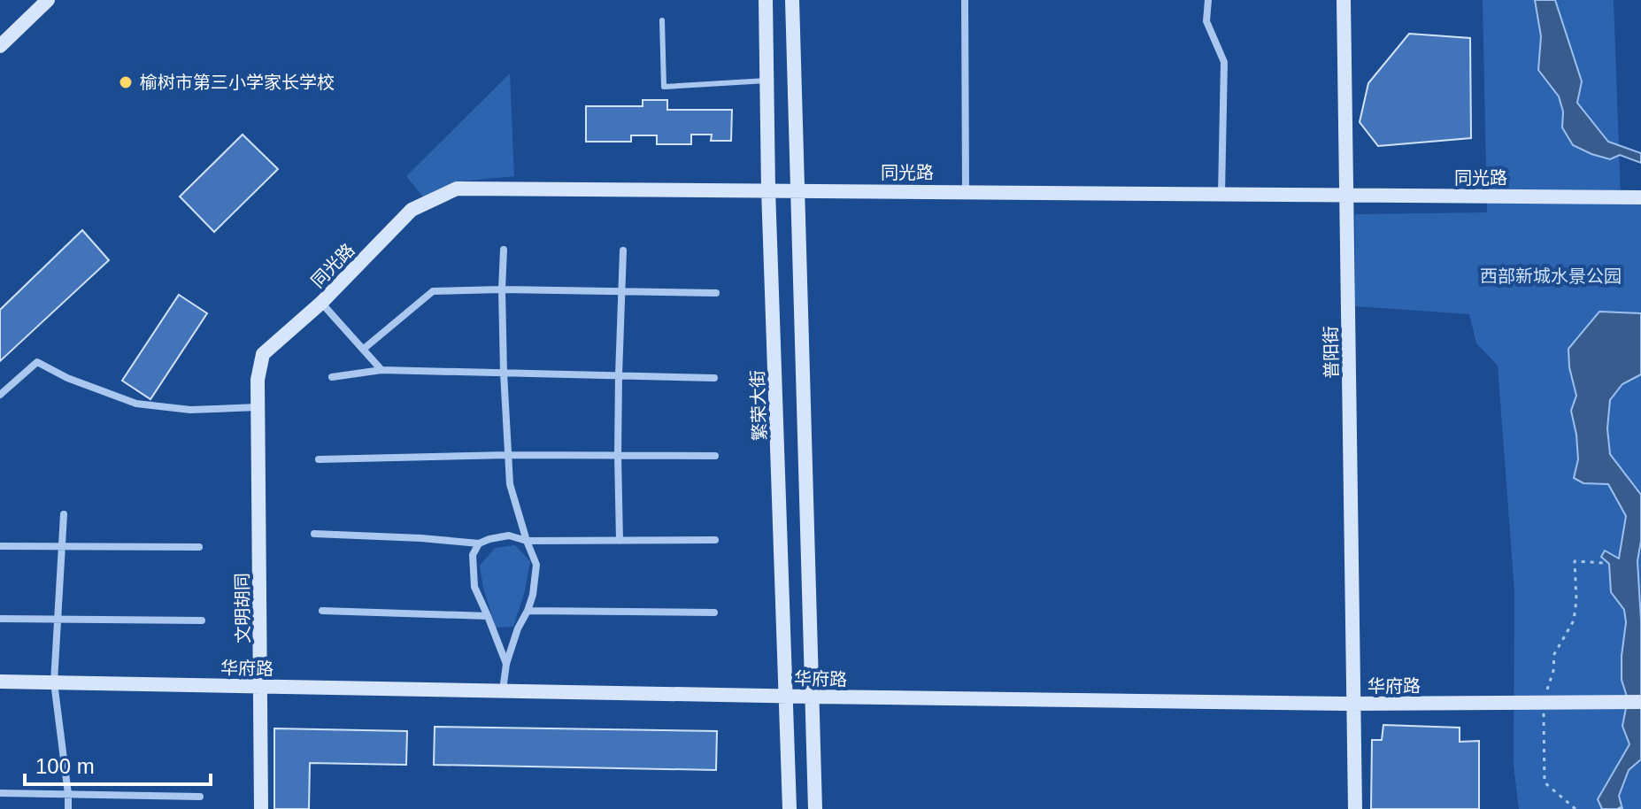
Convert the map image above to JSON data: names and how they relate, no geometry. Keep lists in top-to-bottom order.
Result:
{
  "streets": {
    "street": [
      "同光路",
      "普阳街",
      "繁荣大街",
      "文明胡同",
      "华府路"
    ]
  },
  "crossings": [
    ["同光路", "普阳街"],
    ["同光路", "繁荣大街"],
    ["同光路", "文明胡同"],
    ["普阳街", "华府路"],
    ["繁荣大街", "华府路"],
    ["文明胡同", "华府路"]
  ],
  "parks": ["西部新城水景公园"],
  "places": ["榆树市第三小学家长学校"],
  "scale_bar": "100 m"
}
